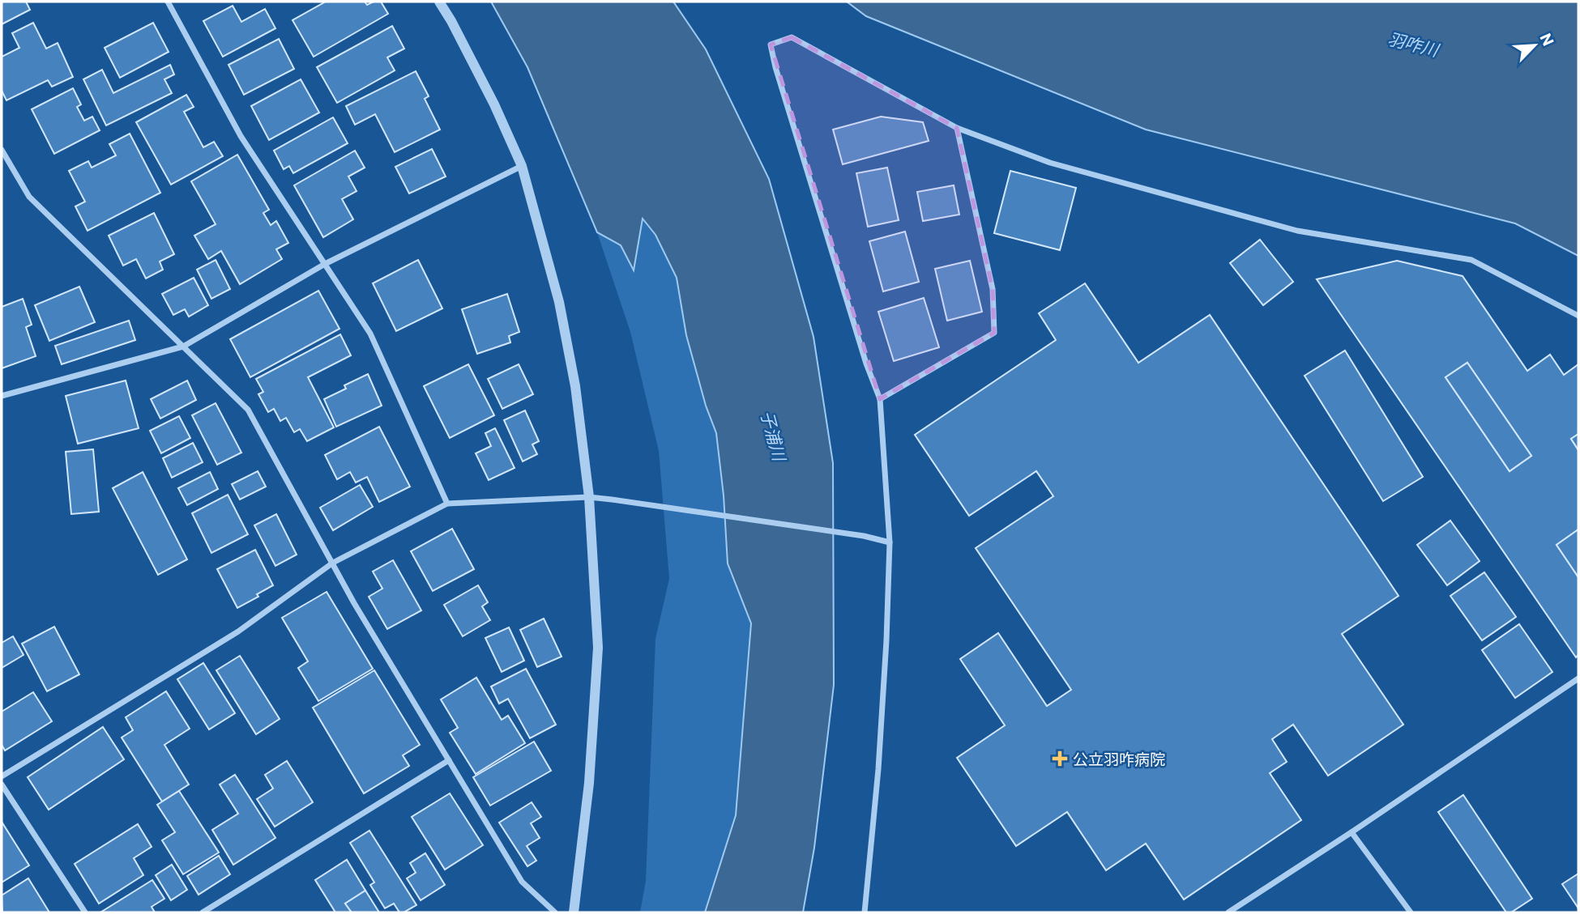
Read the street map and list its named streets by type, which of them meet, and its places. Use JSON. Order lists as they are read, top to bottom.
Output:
{
  "water": ["羽咋川", "子浦川"],
  "places": {
    "health": ["公立羽咋病院"]
  },
  "north": "top right"
}
